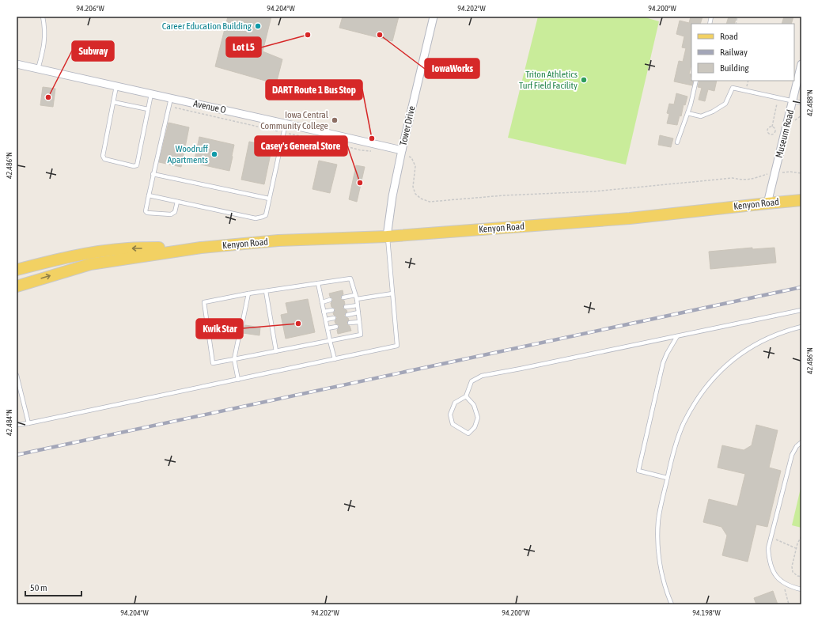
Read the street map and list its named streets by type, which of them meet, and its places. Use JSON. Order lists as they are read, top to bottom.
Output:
{
  "streets": {
    "main road": ["Kenyon Road"],
    "street": ["Avenue O", "Tower Drive", "Museum Road"]
  },
  "crossings": [
    ["Avenue O", "Tower Drive"],
    ["Tower Drive", "Kenyon Road"],
    ["Museum Road", "Kenyon Road"]
  ],
  "places": [
    "Career Education Building",
    "Lot L5",
    "IowaWorks",
    "Triton Athletics Turf Field Facility",
    "Subway",
    "Iowa Central Community College",
    "DART Route 1 Bus Stop",
    "Woodruff Apartments",
    "Casey's General Store",
    "Kwik Star"
  ],
  "legend": ["Road", "Railway", "Building"],
  "scale_bar": "50 m",
  "coordinates": [
    "94.206°W",
    "94.204°W",
    "94.202°W",
    "94.200°W",
    "42.488°N",
    "42.486°N",
    "42.484°N",
    "94.198°W"
  ]
}
